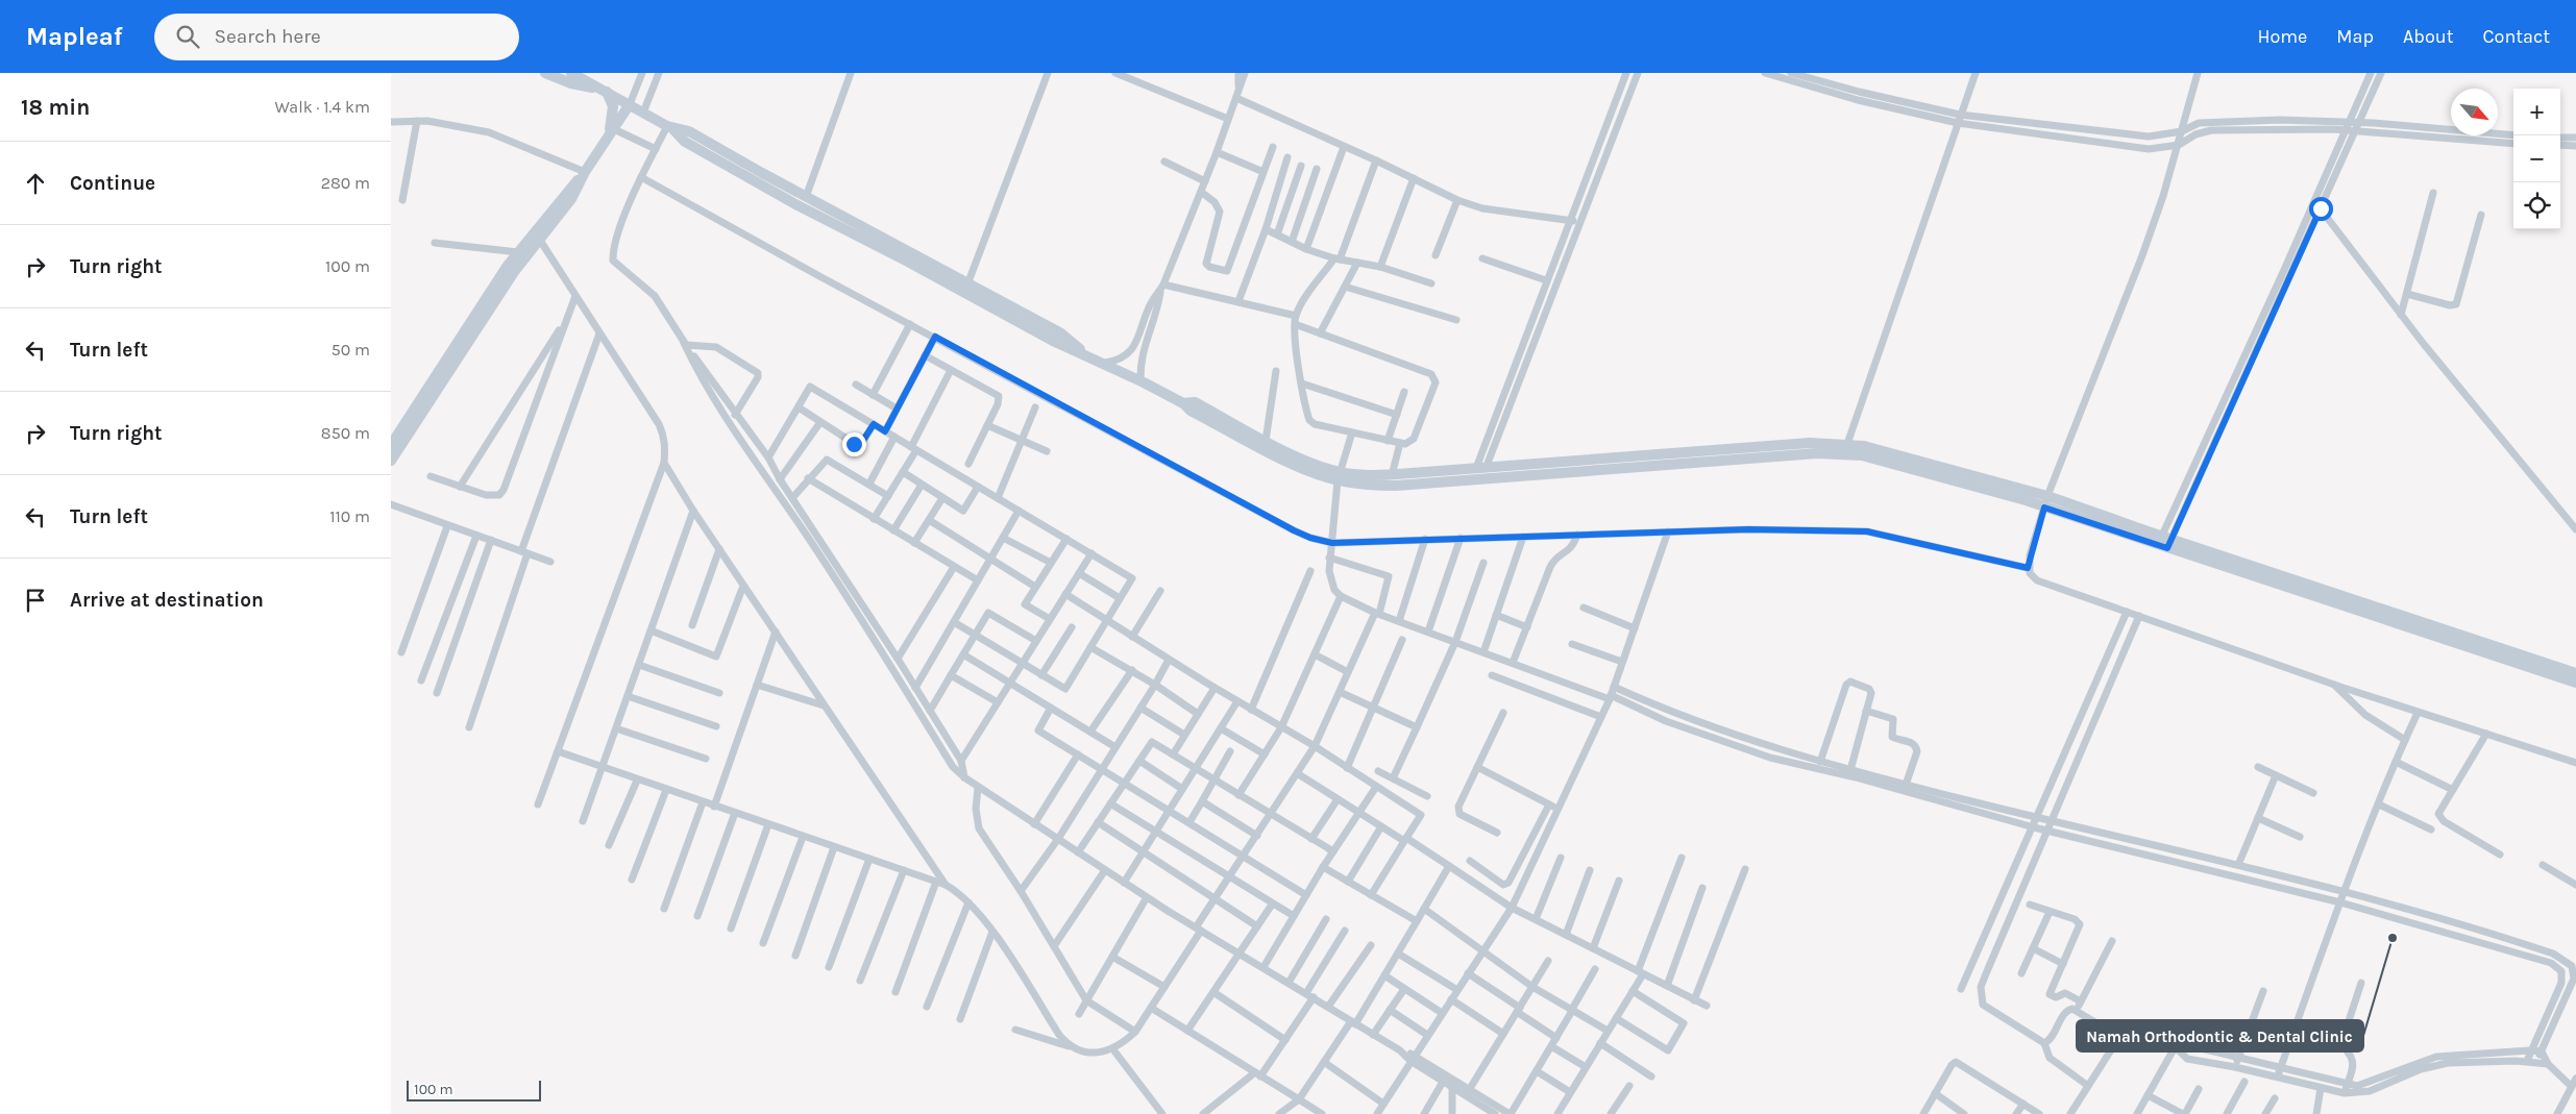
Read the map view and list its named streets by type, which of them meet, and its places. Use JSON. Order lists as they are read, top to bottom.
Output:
{
  "places": ["Namah Orthodontic & Dental Clinic"],
  "scale_bar": "100 m",
  "north": "bottom right",
  "page": {
    "header": "Mapleaf",
    "search": "Search here",
    "nav": [
      "Home",
      "Map",
      "About",
      "Contact"
    ],
    "heading": ["18 min", "Walk · 1.4 km"],
    "map_buttons": ["+", "−"],
    "list": [
      ["Continue", "280 m"],
      ["Turn right", "100 m"],
      ["Turn left", "50 m"],
      ["Turn right", "850 m"],
      ["Turn left", "110 m"],
      "Arrive at destination"
    ],
    "scale": "100 m"
  }
}
